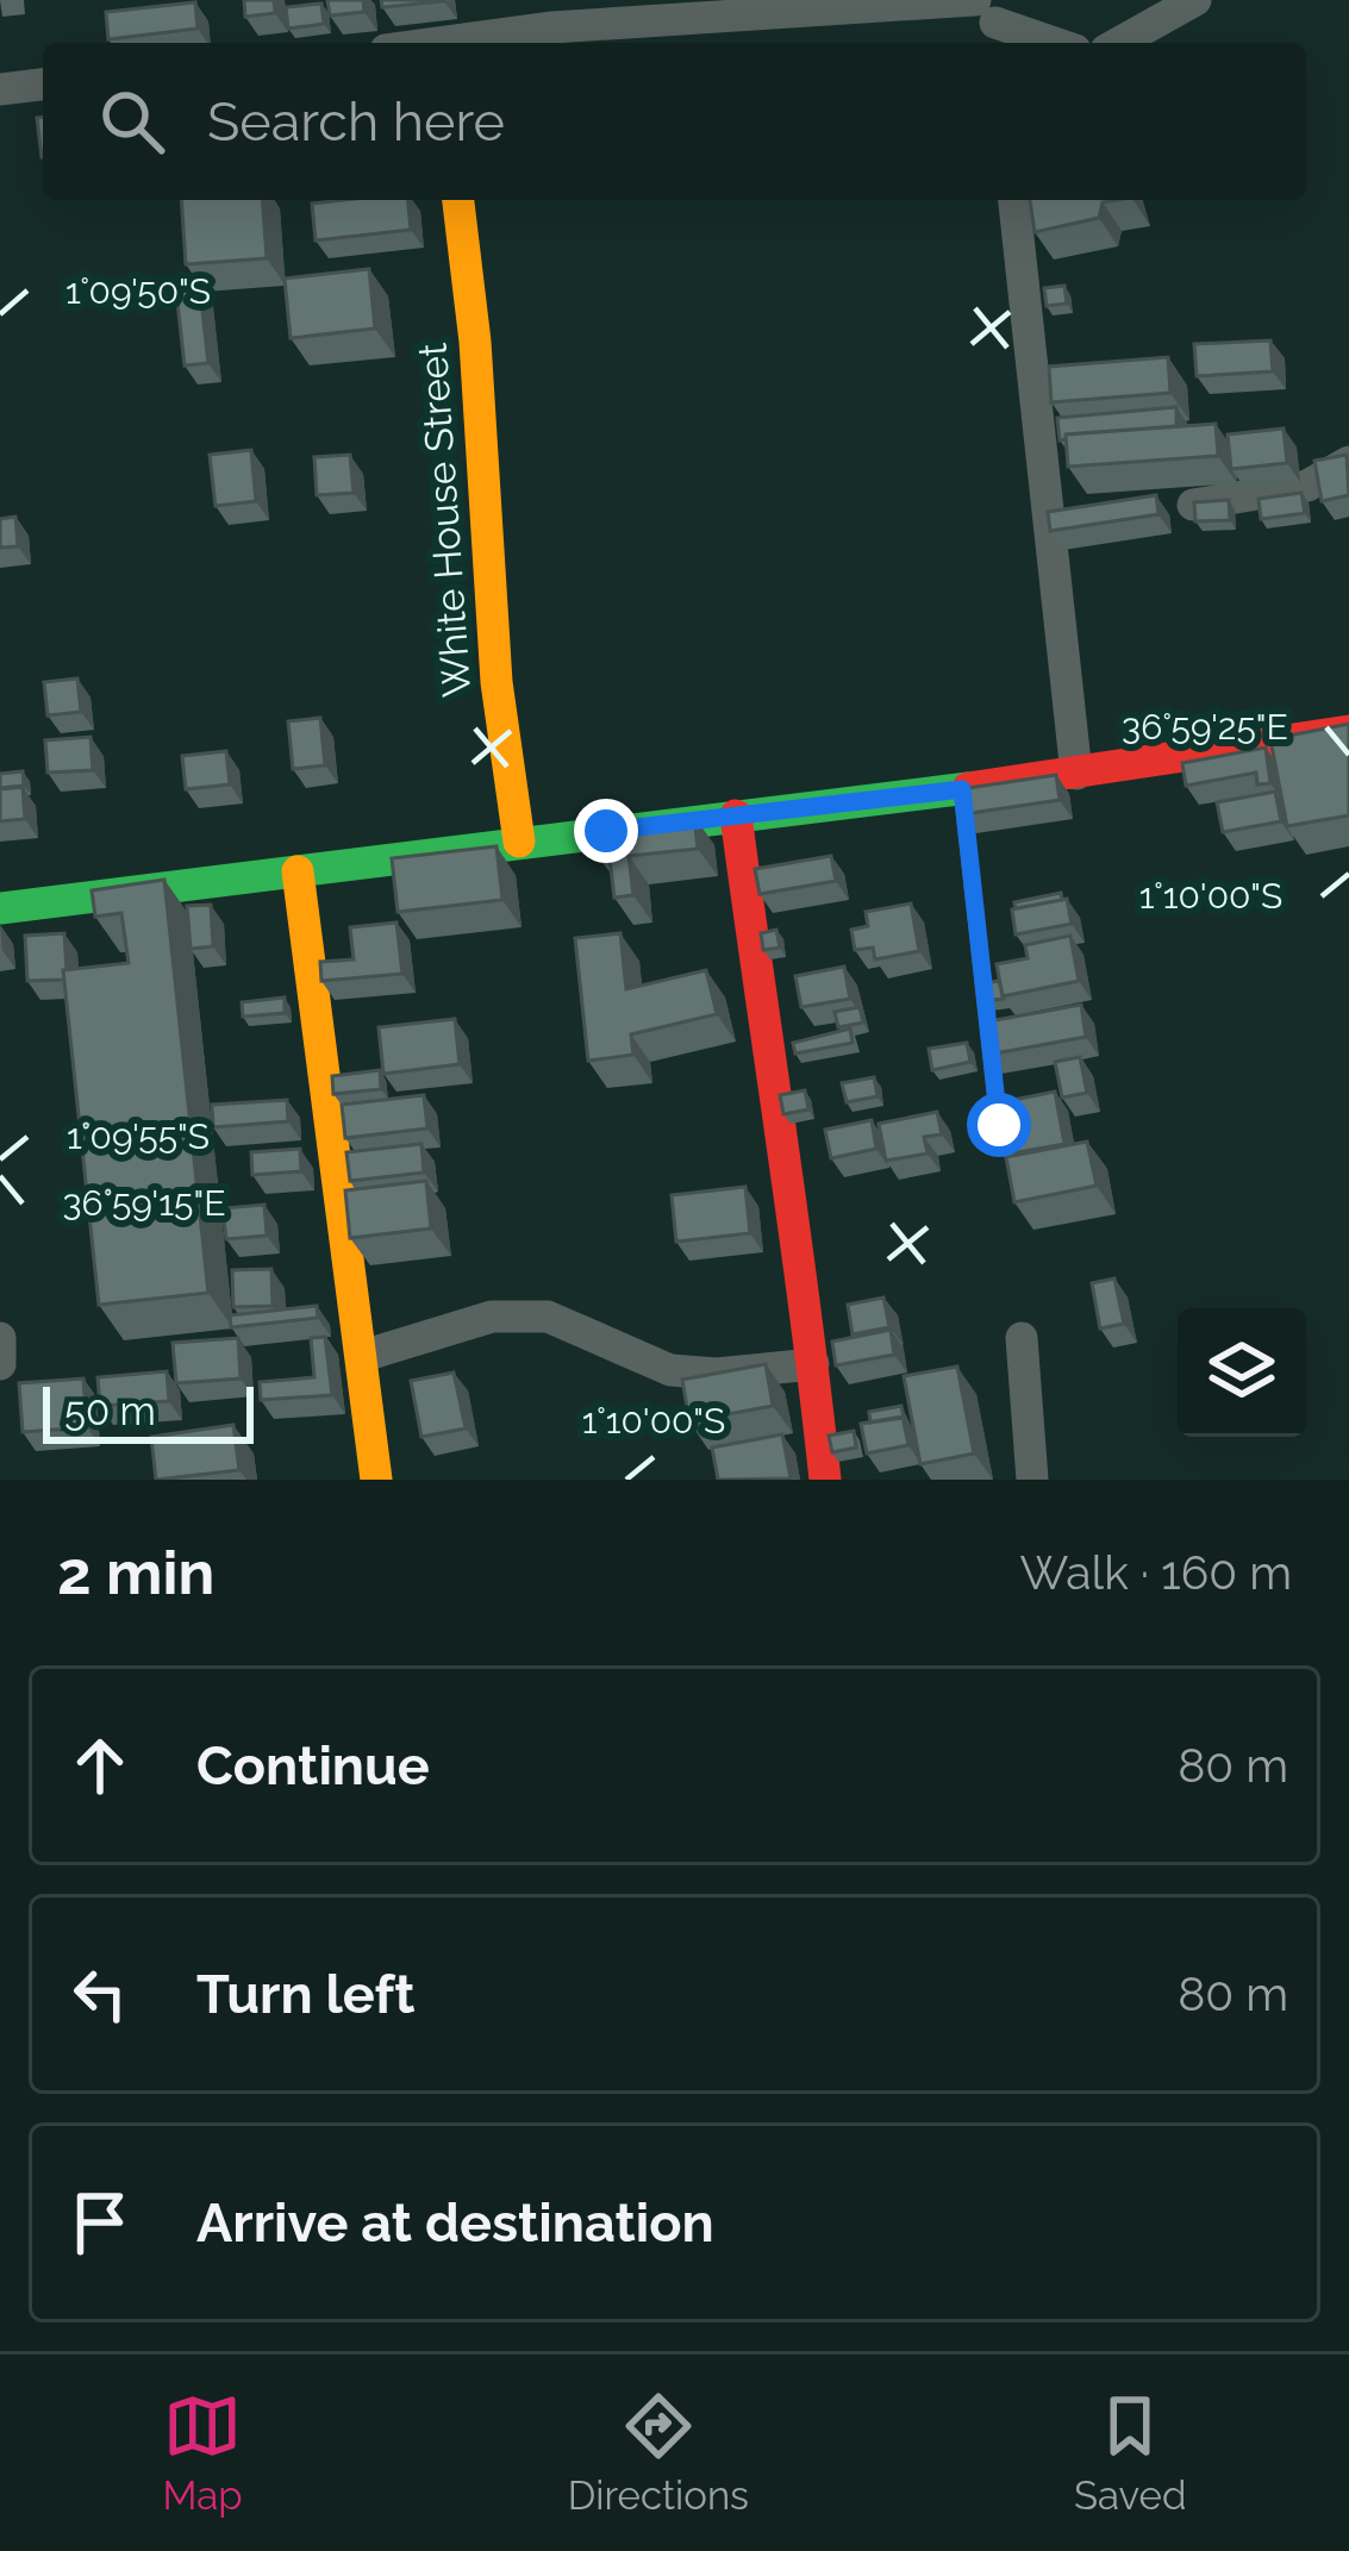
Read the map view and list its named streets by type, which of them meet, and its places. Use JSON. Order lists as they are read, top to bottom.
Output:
{
  "streets": {
    "street": ["White House Street"]
  },
  "scale_bar": "50 m",
  "page": {
    "search": "Search here",
    "scale": "50 m",
    "heading": ["2 min", "Walk · 160 m"],
    "list": [
      ["Continue", "80 m"],
      ["Turn left", "80 m"],
      "Arrive at destination"
    ],
    "nav": ["Map", "Directions", "Saved"]
  },
  "coordinates": [
    "1°09'50\"S",
    "36°59'25\"E",
    "1°10'00\"S",
    "1°09'55\"S",
    "36°59'15\"E"
  ]
}
